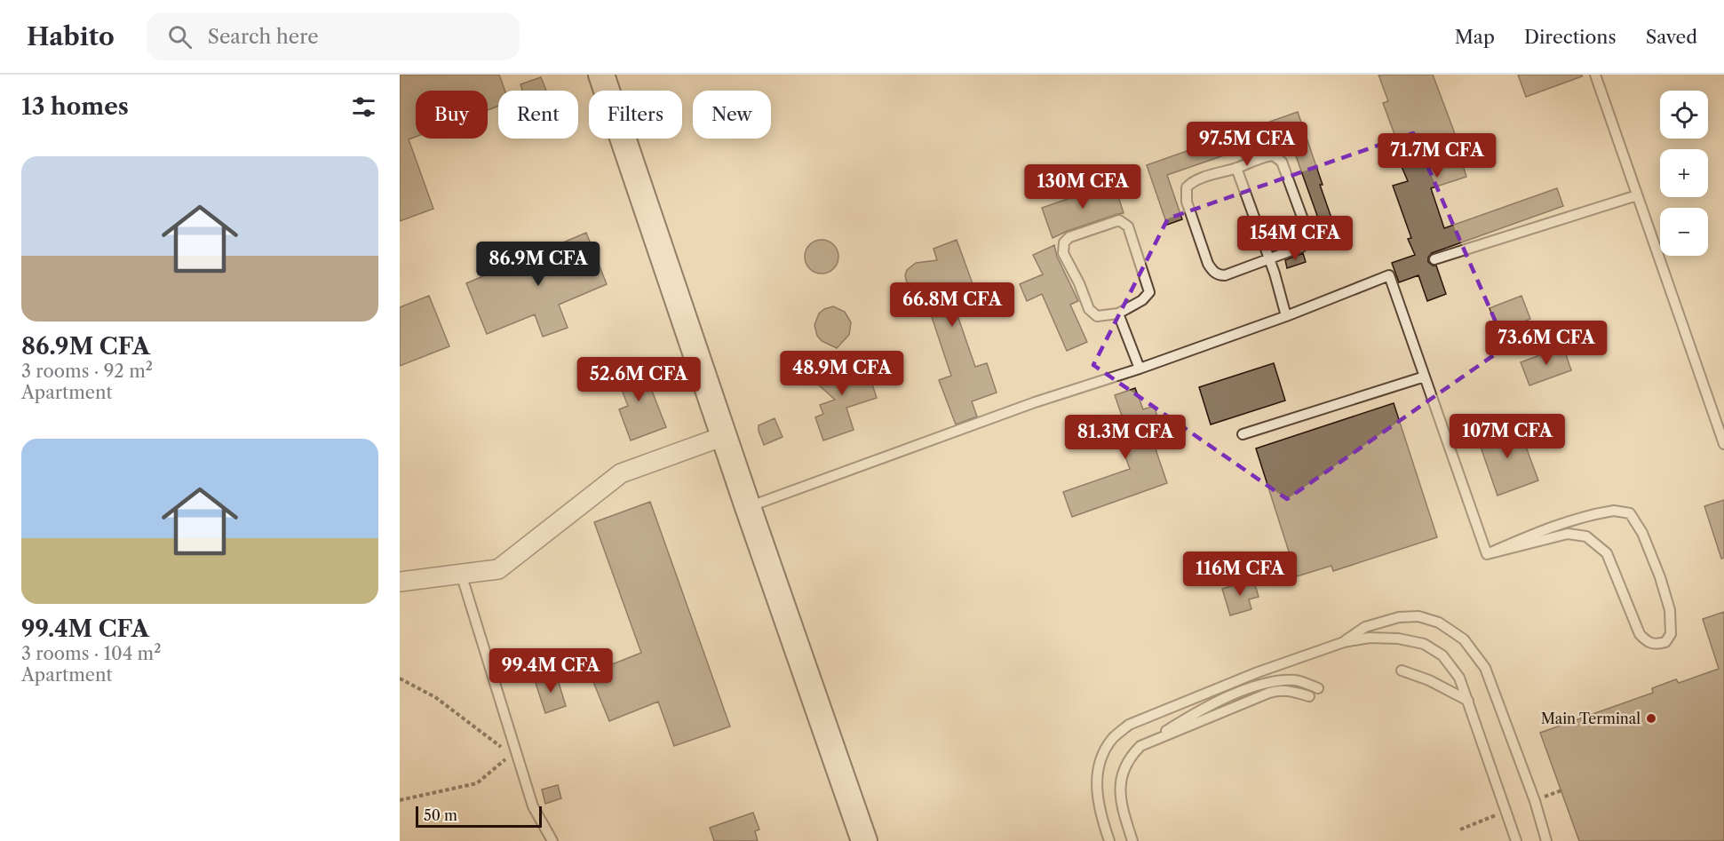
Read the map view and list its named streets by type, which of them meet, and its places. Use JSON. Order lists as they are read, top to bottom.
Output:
{
  "places": ["Main Terminal"],
  "scale_bar": "50 m",
  "page": {
    "header": "Habito",
    "search": "Search here",
    "nav": ["Map", "Directions", "Saved"],
    "heading": "13 homes",
    "map_buttons": ["+", "−"],
    "chip": [
      "Buy",
      "Rent",
      "Filters",
      "New"
    ],
    "price": [
      "97.5M CFA",
      "71.7M CFA",
      "130M CFA",
      "154M CFA",
      "86.9M CFA",
      "66.8M CFA",
      "73.6M CFA",
      "48.9M CFA",
      "52.6M CFA",
      "107M CFA",
      "81.3M CFA",
      "116M CFA",
      "99.4M CFA"
    ],
    "list": [
      {
        "name": "86.9M CFA",
        "note": "3 rooms · 92 m² · Apartment"
      },
      {
        "name": "99.4M CFA",
        "note": "3 rooms · 104 m² · Apartment"
      }
    ],
    "scale": "50 m"
  }
}
